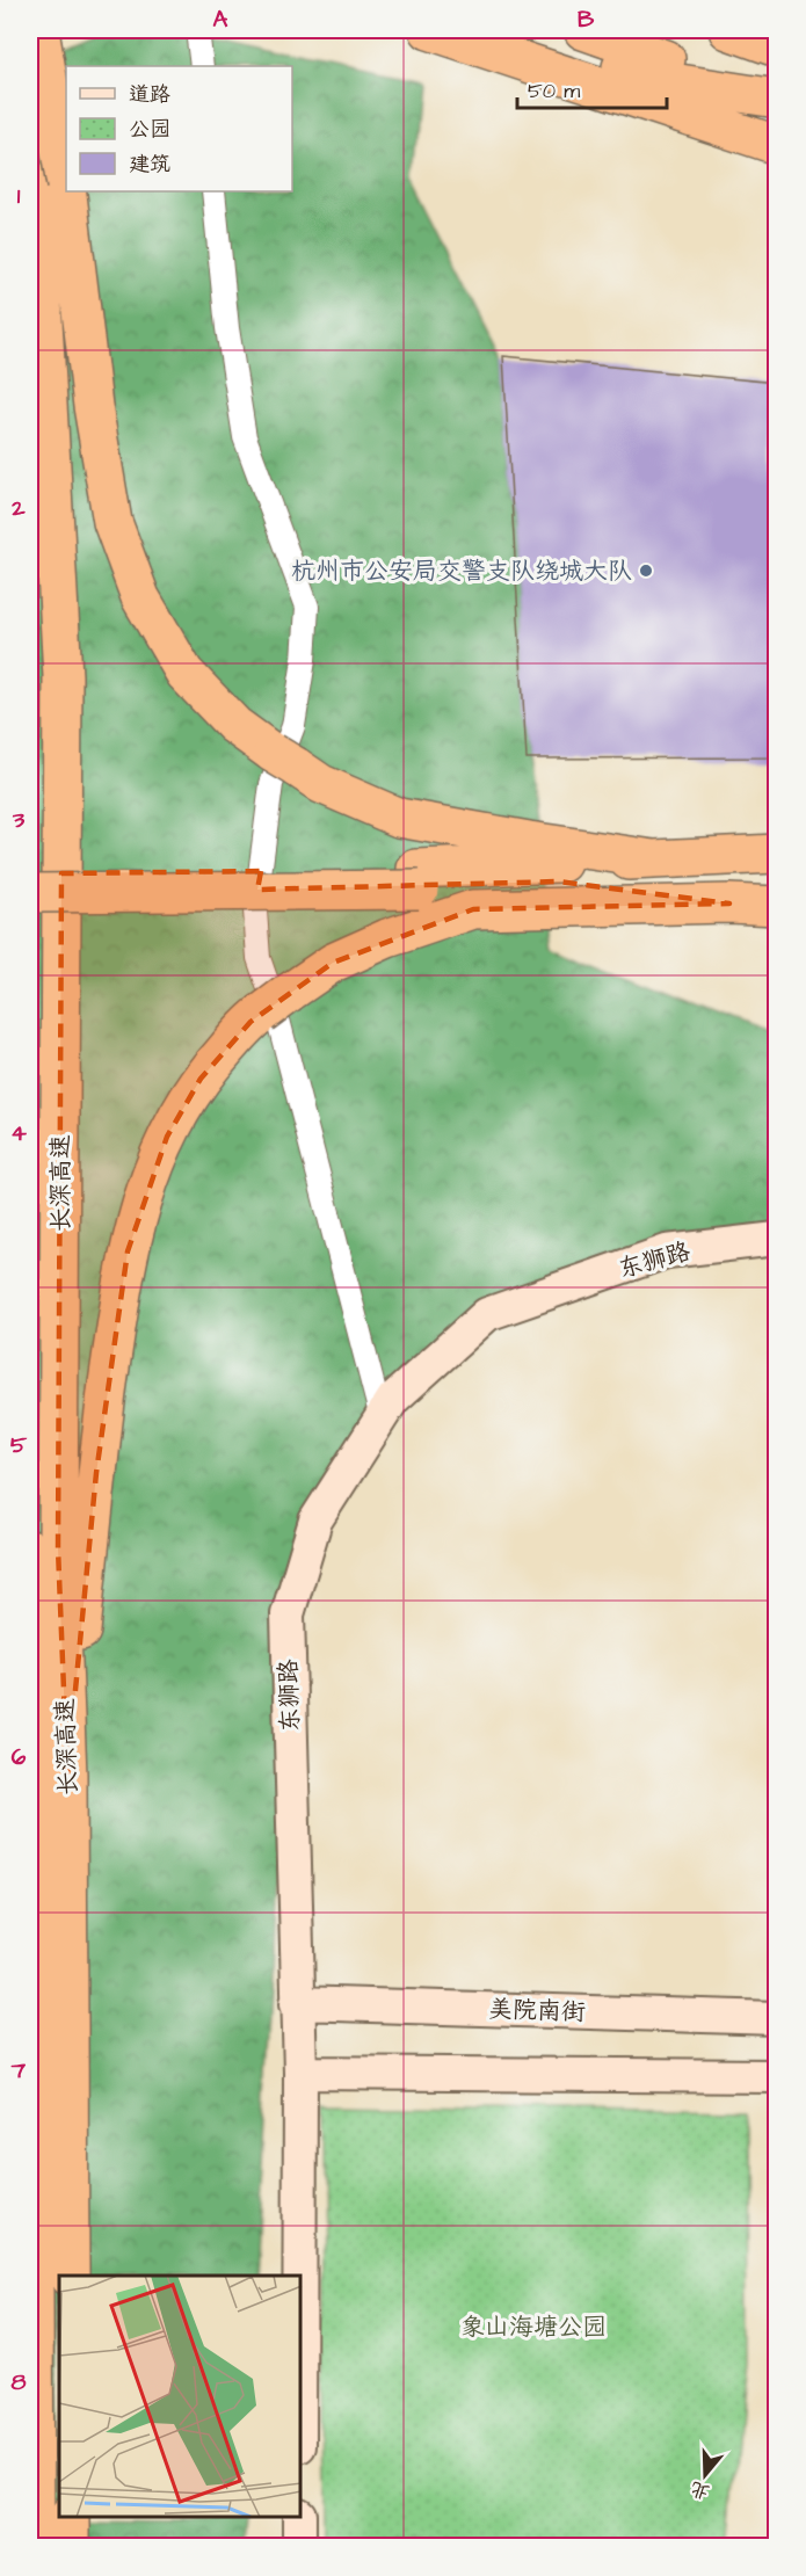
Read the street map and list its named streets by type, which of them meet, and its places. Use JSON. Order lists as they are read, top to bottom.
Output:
{
  "streets": {
    "highway": ["长深高速"],
    "street": ["东狮路", "美院南街"]
  },
  "crossings": [
    ["东狮路", "美院南街"]
  ],
  "parks": ["象山海塘公园"],
  "places": ["杭州市公安局交警支队绕城大队"],
  "legend": ["道路", "公园", "建筑"],
  "scale_bar": "50 m",
  "north": "bottom",
  "grid": {
    "columns": ["A", "B"],
    "rows": [
      "1",
      "2",
      "3",
      "4",
      "5",
      "6",
      "7",
      "8"
    ]
  }
}
